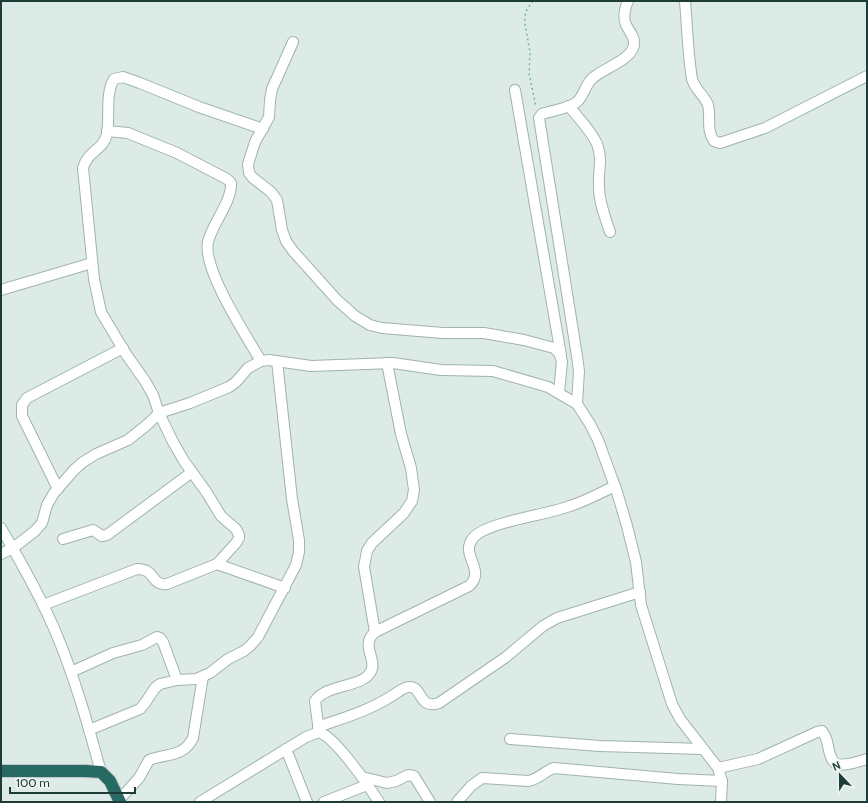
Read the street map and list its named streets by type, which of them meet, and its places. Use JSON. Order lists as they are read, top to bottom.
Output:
{
  "scale_bar": "100 m",
  "north": "top"
}
